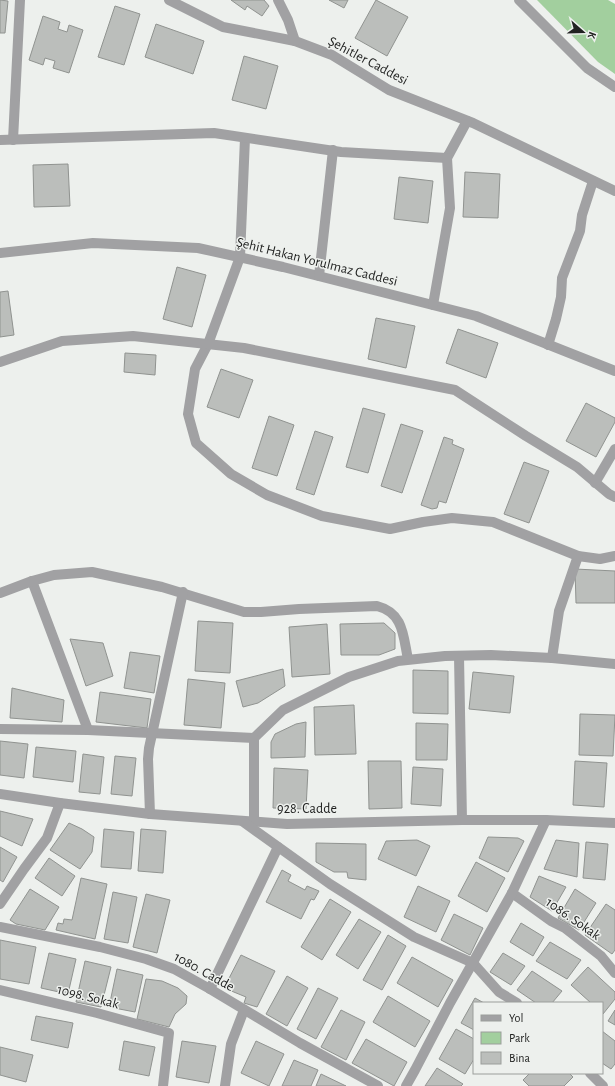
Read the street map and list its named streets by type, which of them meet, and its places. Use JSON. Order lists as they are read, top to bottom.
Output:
{
  "streets": {
    "street": [
      "Şehitler Caddesi",
      "Şehit Hakan Yorulmaz Caddesi",
      "928. Cadde",
      "1086. Sokak",
      "1080. Cadde",
      "1098. Sokak"
    ]
  },
  "legend": ["Yol", "Park", "Bina"],
  "north": "right"
}
